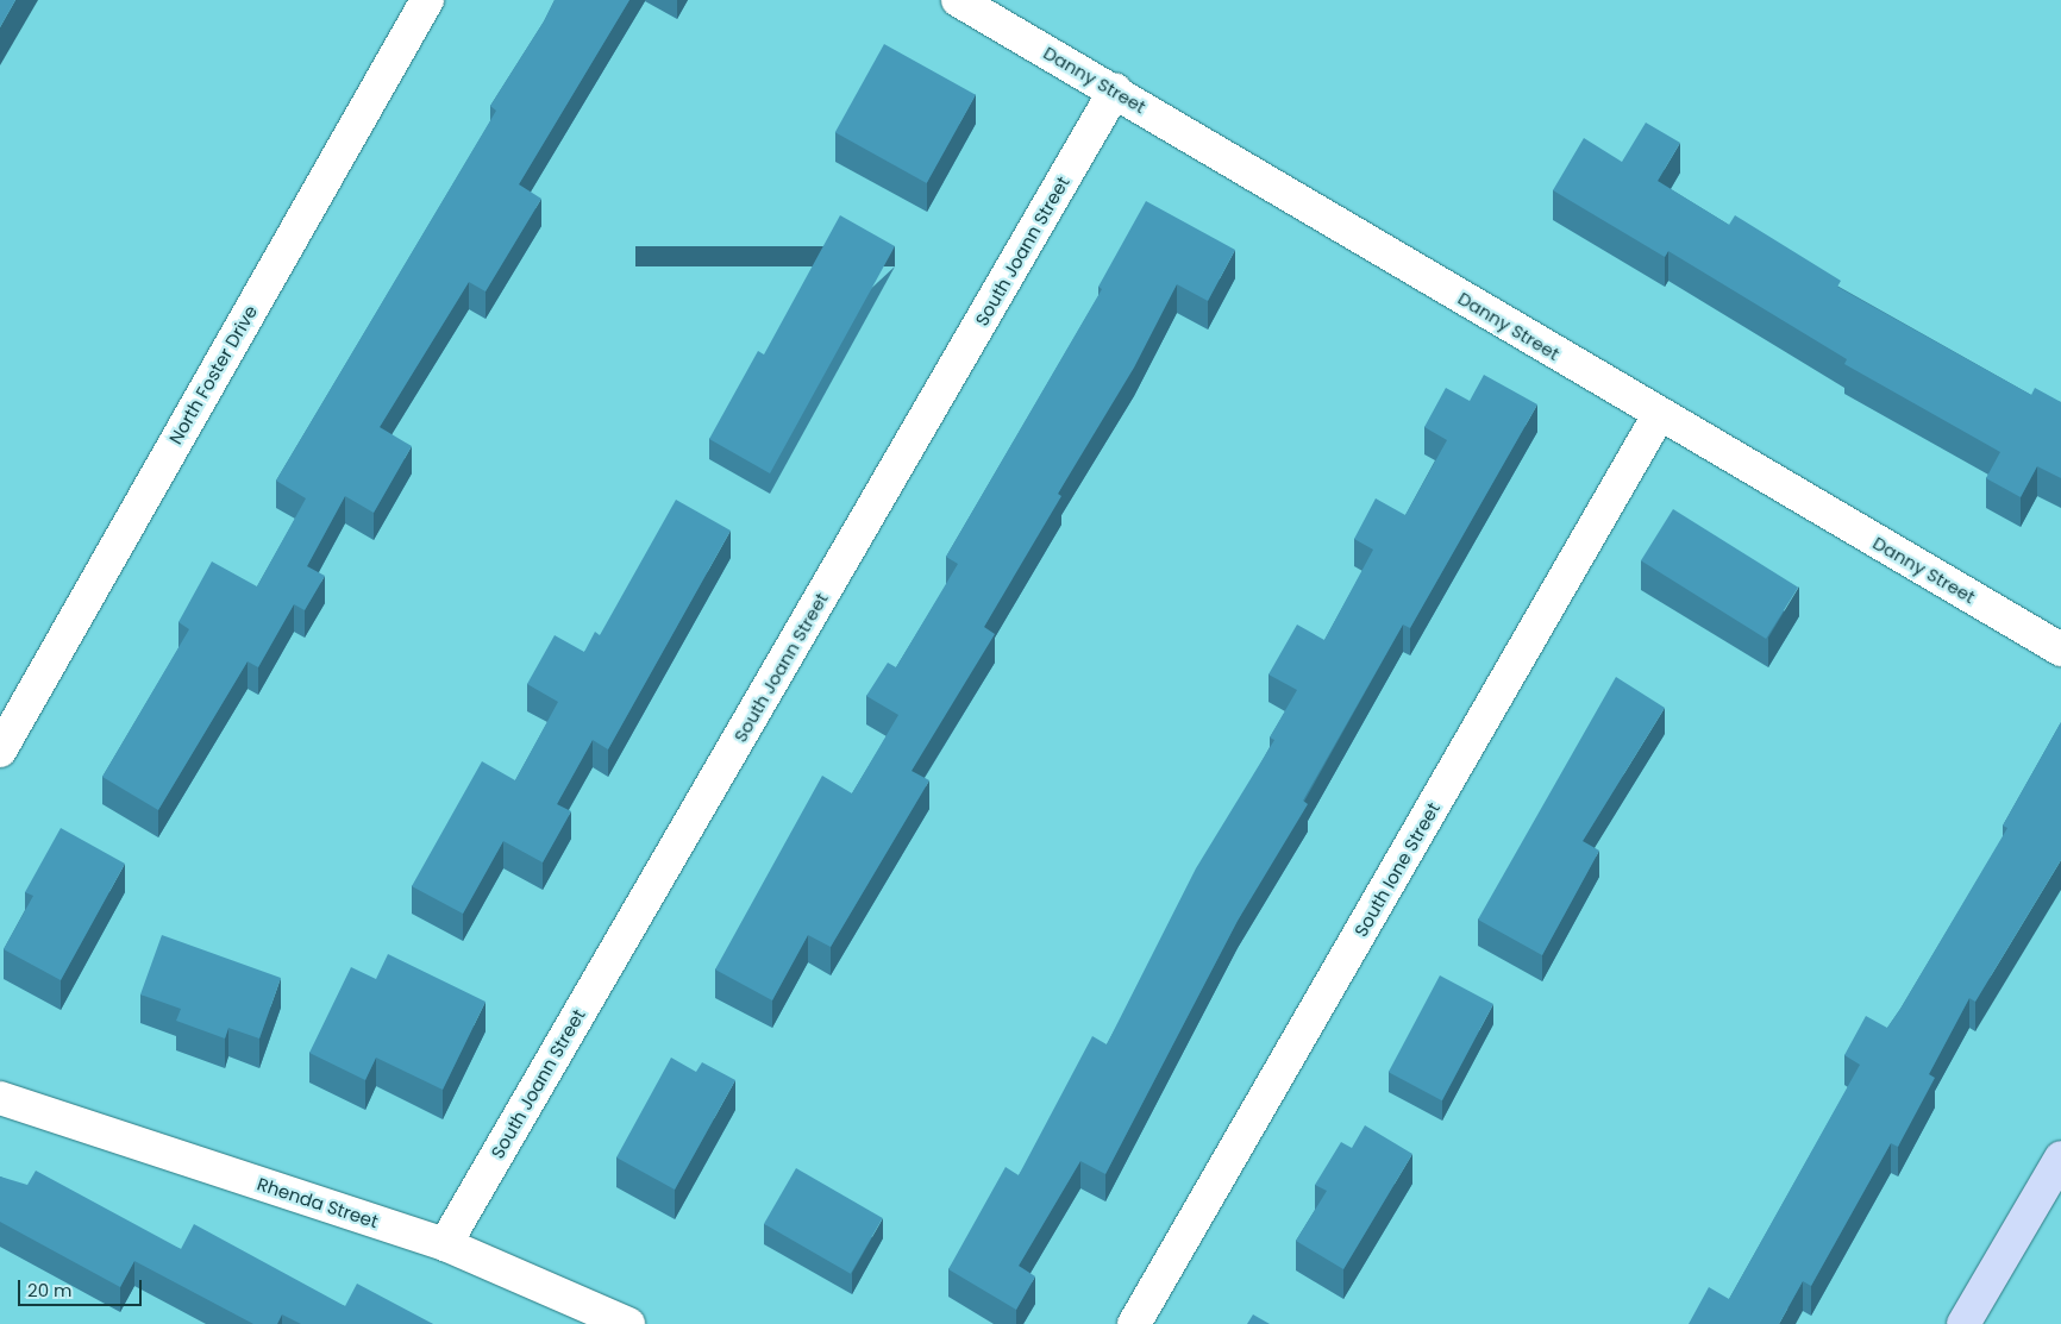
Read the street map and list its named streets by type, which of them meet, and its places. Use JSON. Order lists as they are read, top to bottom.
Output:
{
  "streets": {
    "street": [
      "Danny Street",
      "South Joann Street",
      "North Foster Drive",
      "South Ione Street",
      "Rhenda Street"
    ]
  },
  "crossings": [
    ["Danny Street", "South Joann Street"],
    ["Danny Street", "South Ione Street"],
    ["South Joann Street", "Rhenda Street"]
  ],
  "scale_bar": "20 m"
}
